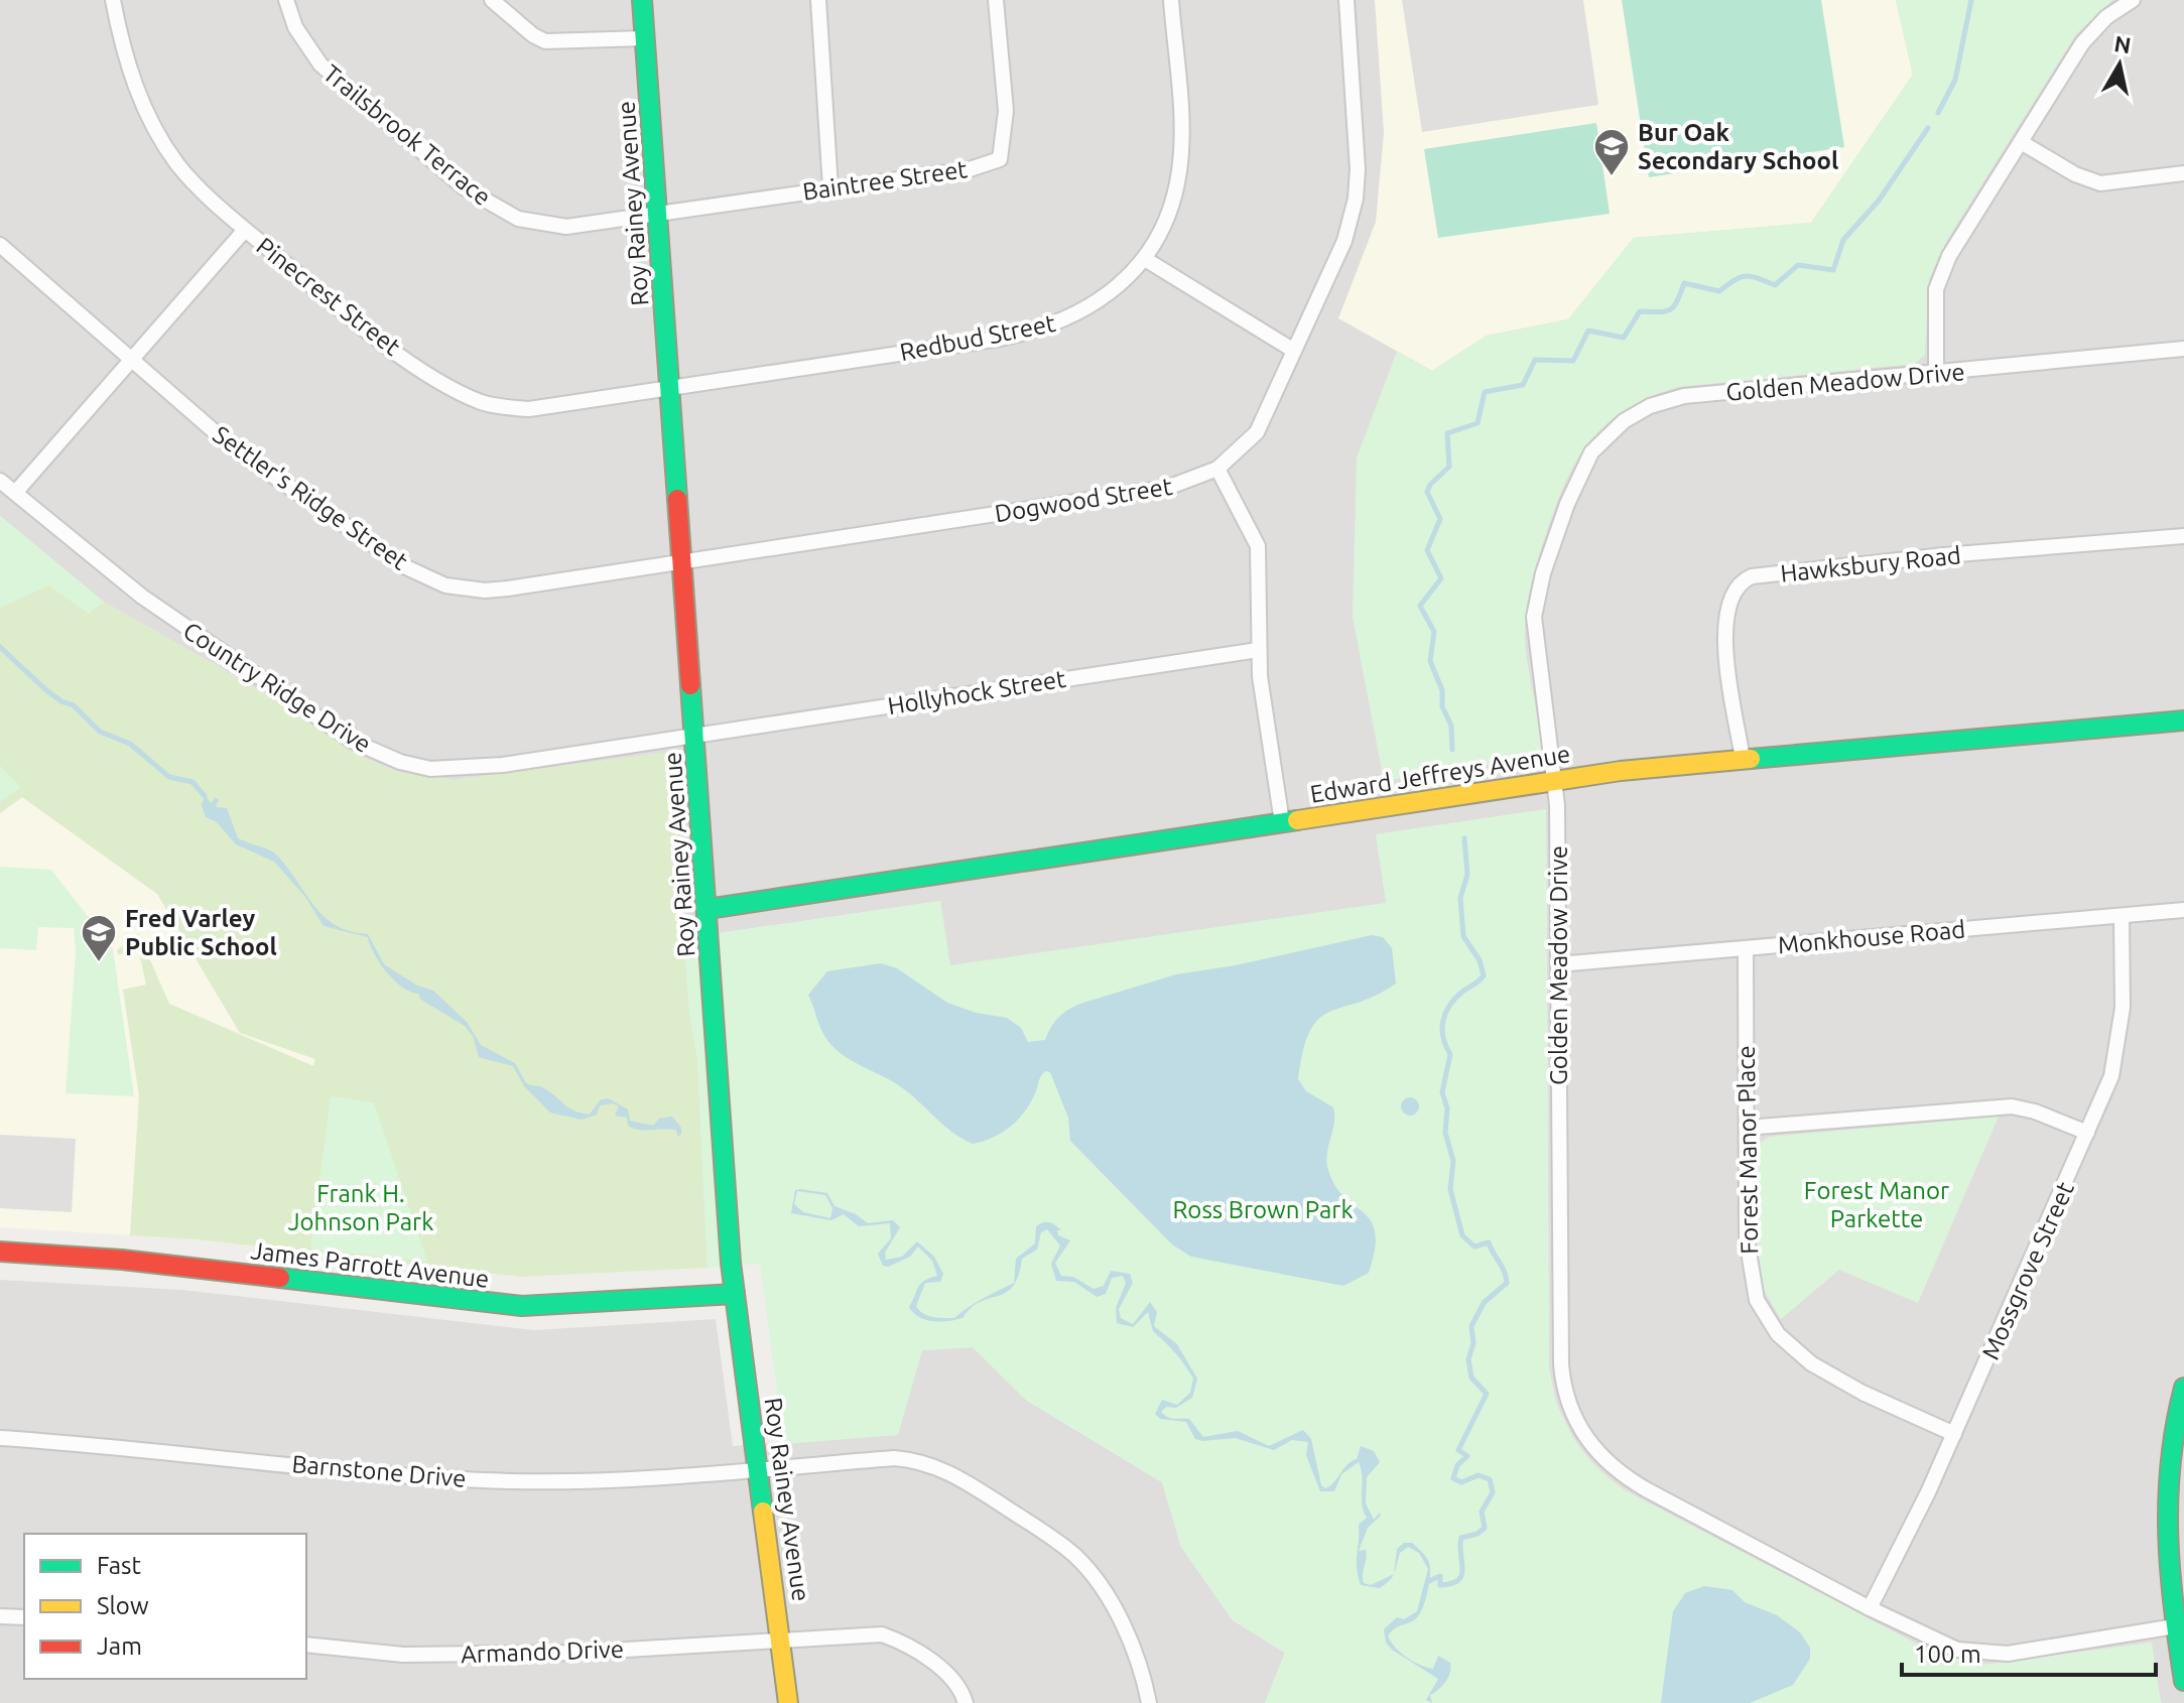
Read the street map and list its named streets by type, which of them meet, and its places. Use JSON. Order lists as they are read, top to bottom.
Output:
{
  "streets": {
    "street": [
      "Trailsbrook Terrace",
      "Baintree Street",
      "Roy Rainey Avenue",
      "Pinecrest Street",
      "Redbud Street",
      "Golden Meadow Drive",
      "Settler's Ridge Street",
      "Dogwood Street",
      "Hawksbury Road",
      "Country Ridge Drive",
      "Hollyhock Street",
      "Edward Jeffreys Avenue",
      "Monkhouse Road",
      "Forest Manor Place",
      "James Parrott Avenue",
      "Mossgrove Street",
      "Barnstone Drive",
      "Armando Drive"
    ]
  },
  "crossings": [
    ["Trailsbrook Terrace", "Baintree Street"],
    ["Trailsbrook Terrace", "Roy Rainey Avenue"],
    ["Baintree Street", "Roy Rainey Avenue"],
    ["Roy Rainey Avenue", "Pinecrest Street"],
    ["Roy Rainey Avenue", "Redbud Street"],
    ["Roy Rainey Avenue", "Settler's Ridge Street"],
    ["Roy Rainey Avenue", "Dogwood Street"],
    ["Roy Rainey Avenue", "Country Ridge Drive"],
    ["Roy Rainey Avenue", "Hollyhock Street"],
    ["Roy Rainey Avenue", "Edward Jeffreys Avenue"],
    ["Roy Rainey Avenue", "James Parrott Avenue"],
    ["Roy Rainey Avenue", "Barnstone Drive"],
    ["Roy Rainey Avenue", "Armando Drive"],
    ["Pinecrest Street", "Redbud Street"],
    ["Golden Meadow Drive", "Edward Jeffreys Avenue"],
    ["Golden Meadow Drive", "Monkhouse Road"],
    ["Golden Meadow Drive", "Mossgrove Street"],
    ["Settler's Ridge Street", "Dogwood Street"],
    ["Hawksbury Road", "Edward Jeffreys Avenue"],
    ["Country Ridge Drive", "Hollyhock Street"],
    ["Monkhouse Road", "Forest Manor Place"],
    ["Monkhouse Road", "Mossgrove Street"],
    ["Forest Manor Place", "Mossgrove Street"]
  ],
  "parks": ["Forest Manor Parkette", "Frank H. Johnson Park", "Ross Brown Park"],
  "places": {
    "school or university": ["Bur Oak Secondary School", "Fred Varley Public School"]
  },
  "legend": ["Fast", "Slow", "Jam"],
  "scale_bar": "100 m",
  "north": "top"
}
